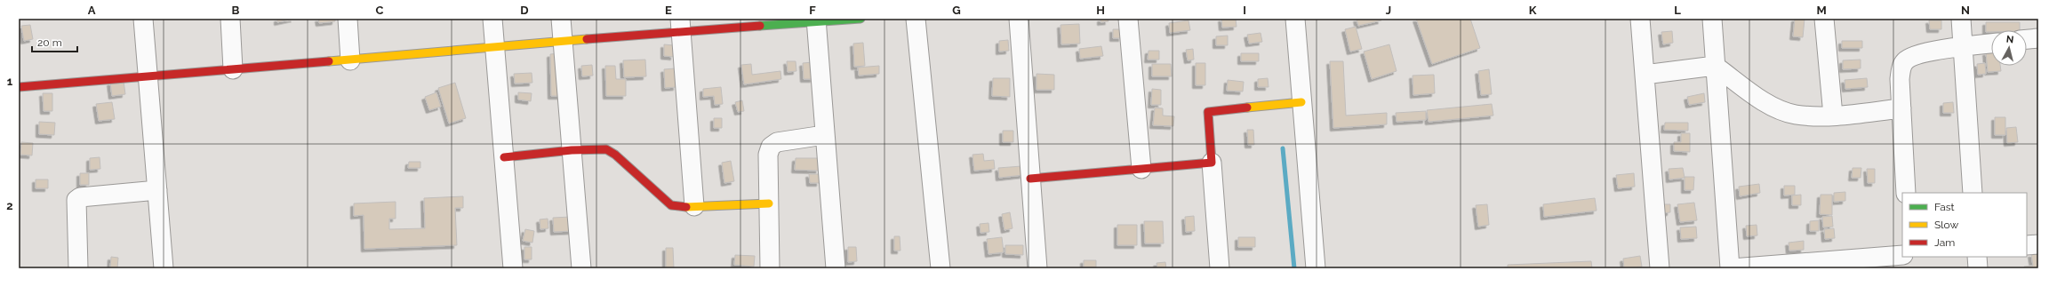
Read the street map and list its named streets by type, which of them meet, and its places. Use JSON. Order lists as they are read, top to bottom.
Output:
{
  "legend": ["Fast", "Slow", "Jam"],
  "scale_bar": "20 m",
  "north": "top",
  "grid": {
    "columns": [
      "A",
      "B",
      "C",
      "D",
      "E",
      "F",
      "G",
      "H",
      "I",
      "J",
      "K",
      "L",
      "M",
      "N"
    ],
    "rows": ["1", "2"]
  }
}
